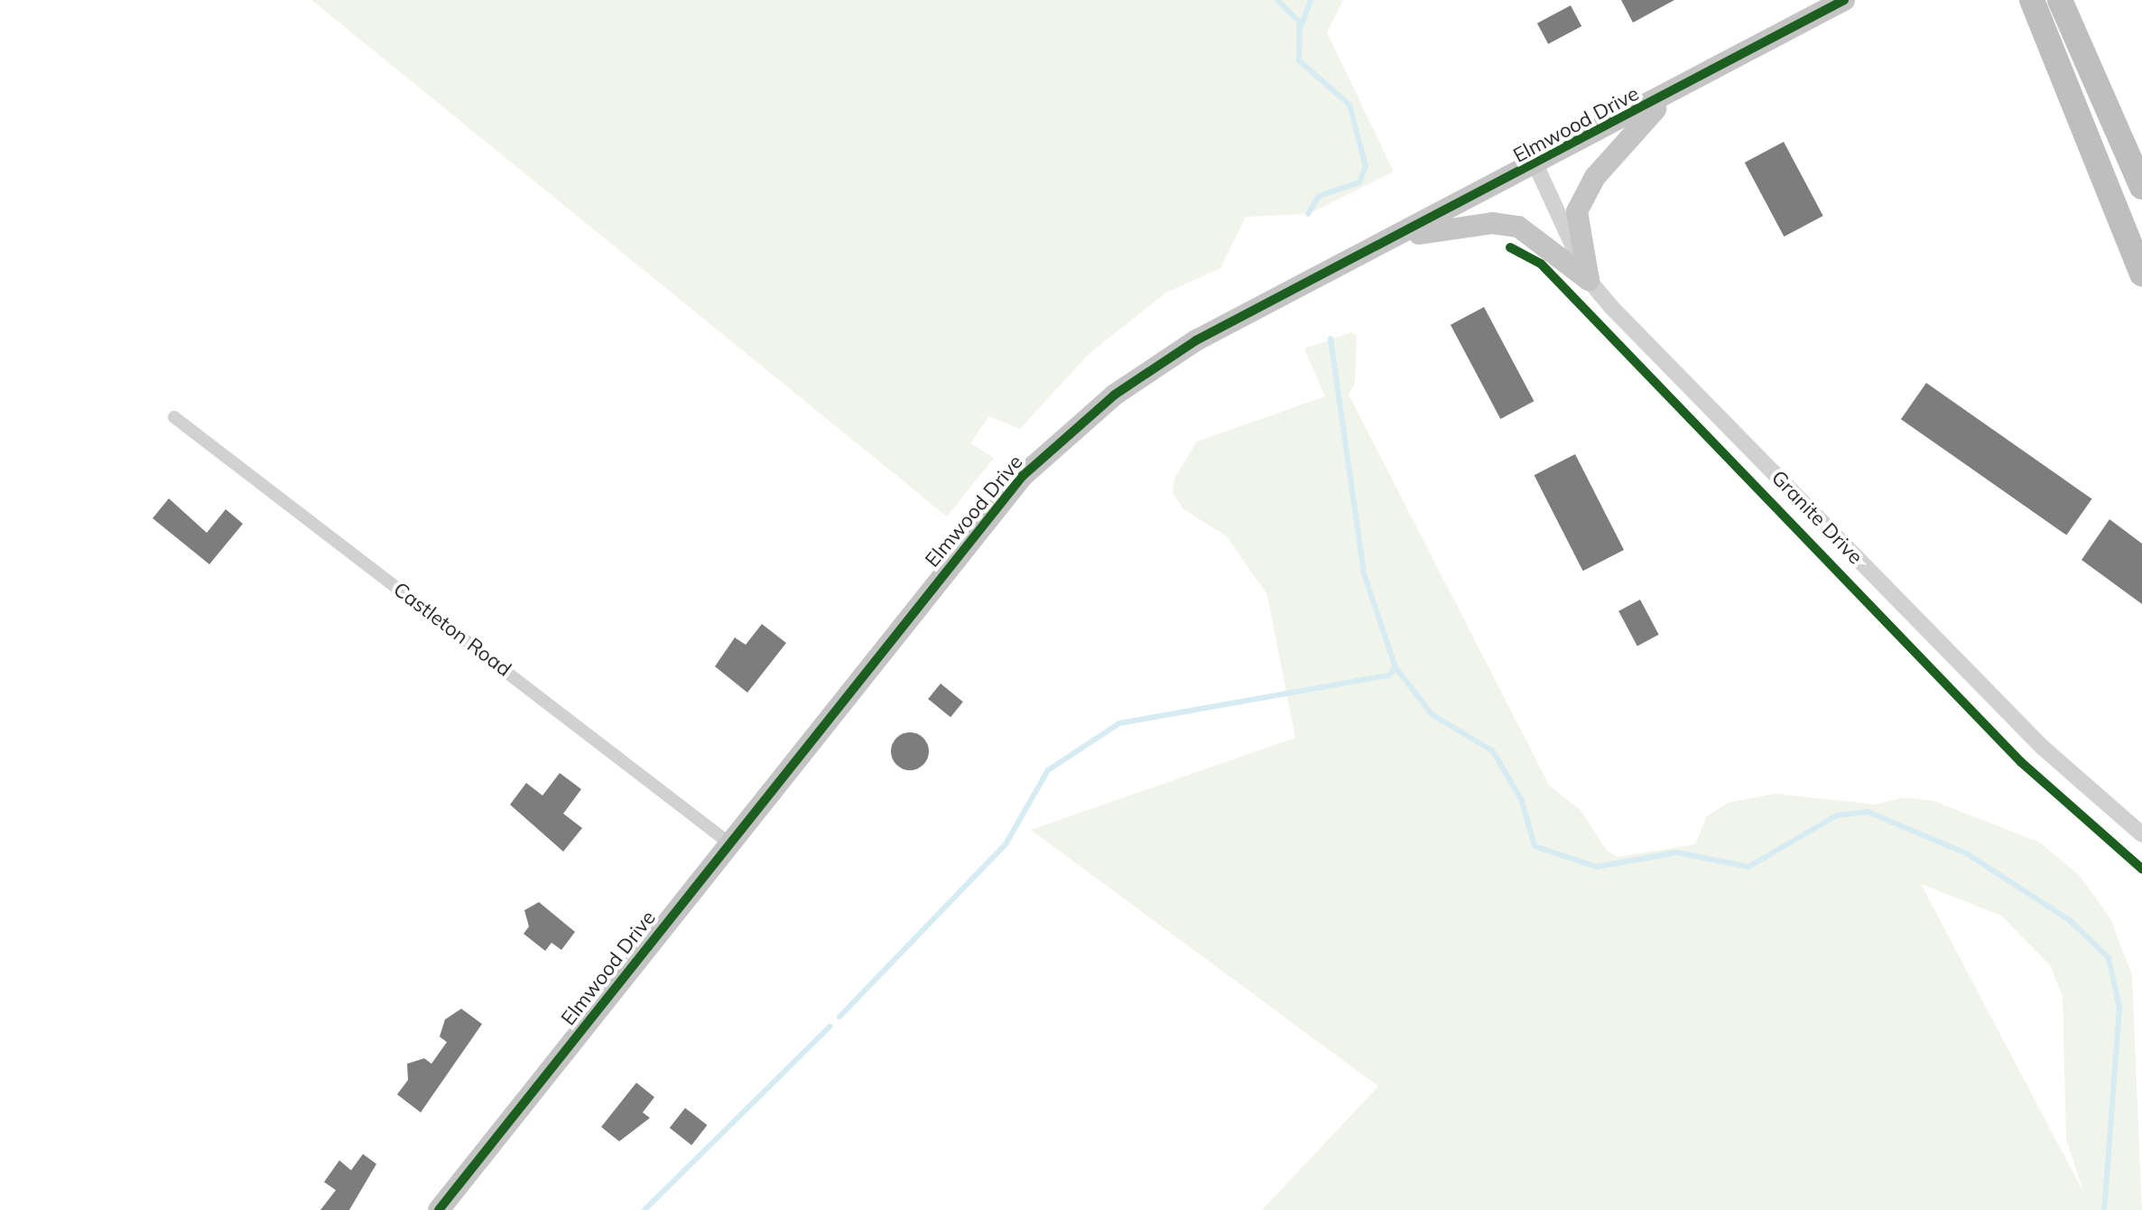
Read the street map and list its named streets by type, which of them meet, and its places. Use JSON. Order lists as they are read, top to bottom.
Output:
{
  "streets": {
    "main road": ["Elmwood Drive"],
    "street": ["Granite Drive", "Castleton Road"]
  },
  "crossings": [
    ["Elmwood Drive", "Granite Drive"],
    ["Elmwood Drive", "Castleton Road"]
  ]
}
